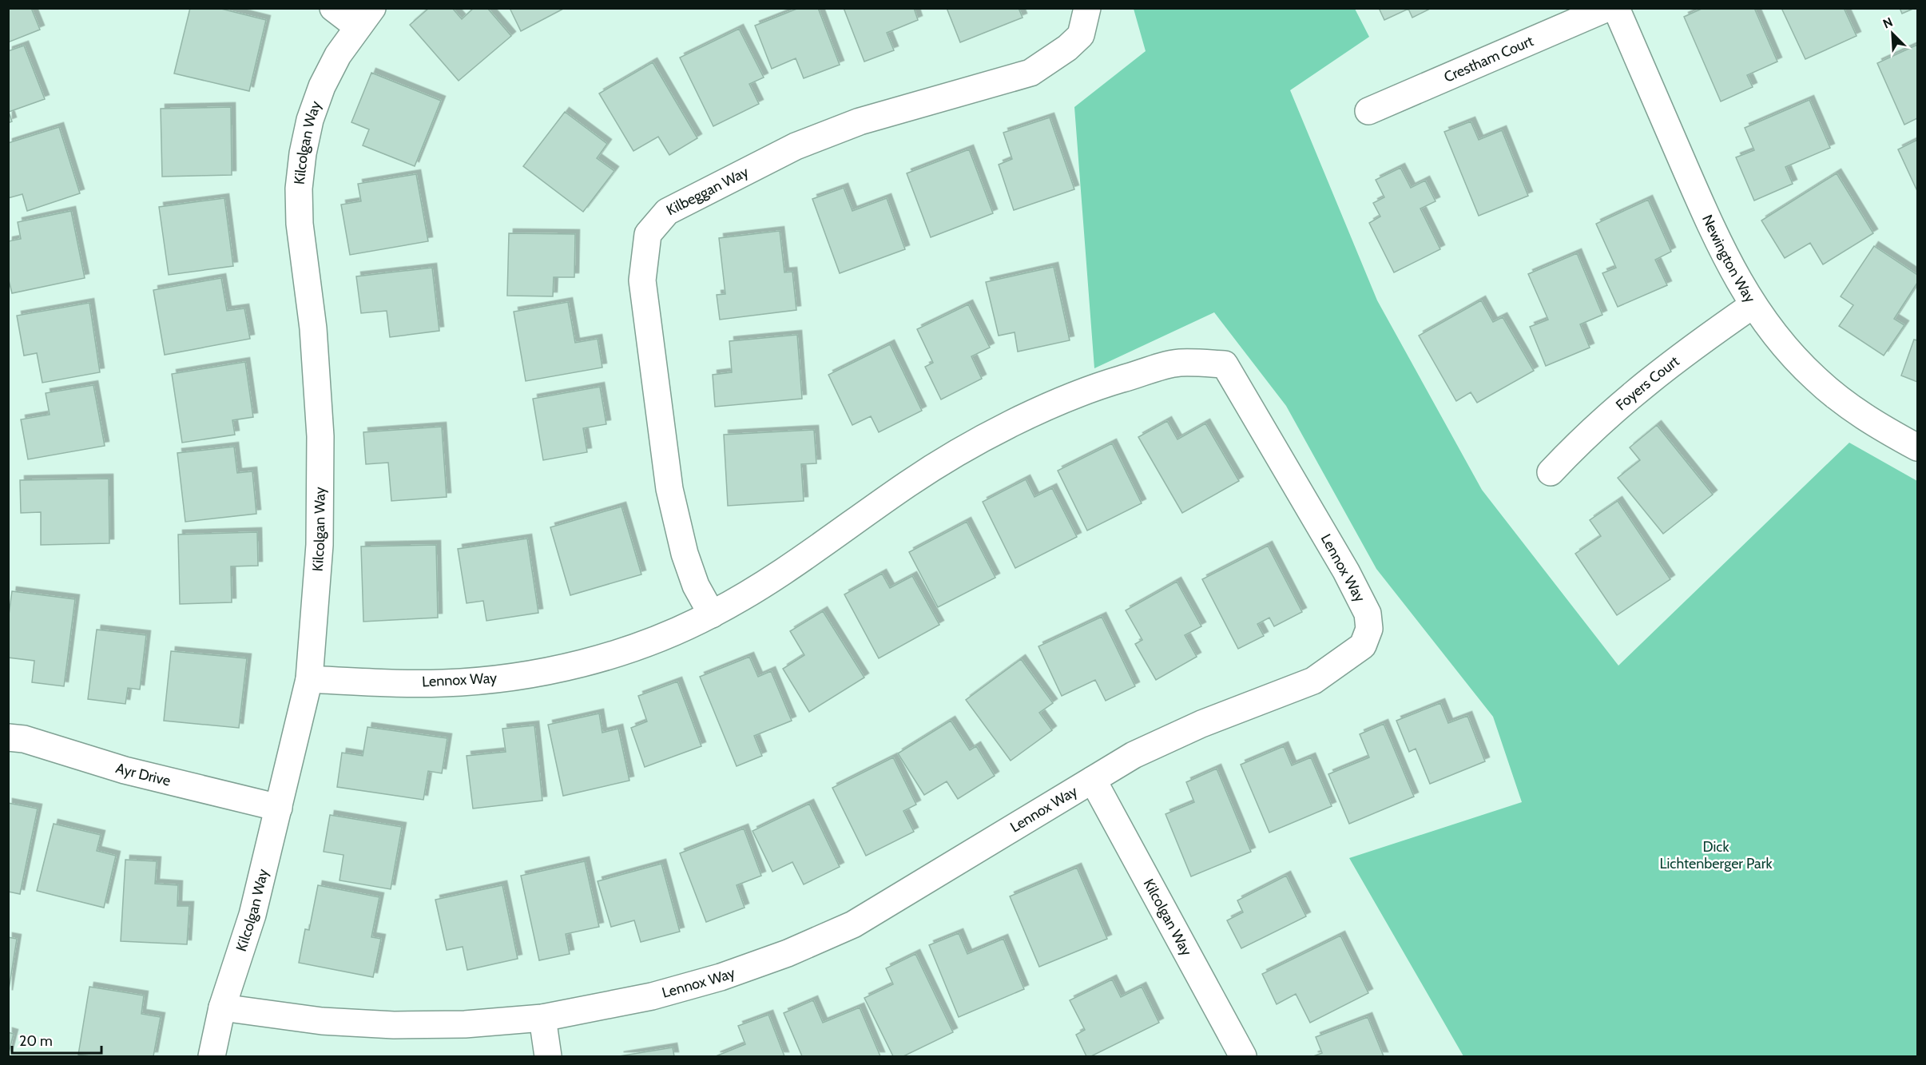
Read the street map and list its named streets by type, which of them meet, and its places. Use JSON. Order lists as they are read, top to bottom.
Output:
{
  "streets": {
    "street": [
      "Crestham Court",
      "Kilcolgan Way",
      "Kilbeggan Way",
      "Newington Way",
      "Foyers Court",
      "Lennox Way",
      "Ayr Drive"
    ]
  },
  "crossings": [
    ["Kilcolgan Way", "Lennox Way"],
    ["Kilcolgan Way", "Ayr Drive"],
    ["Kilbeggan Way", "Lennox Way"],
    ["Newington Way", "Foyers Court"]
  ],
  "parks": ["Dick Lichtenberger Park"],
  "scale_bar": "20 m",
  "north": "top left"
}
